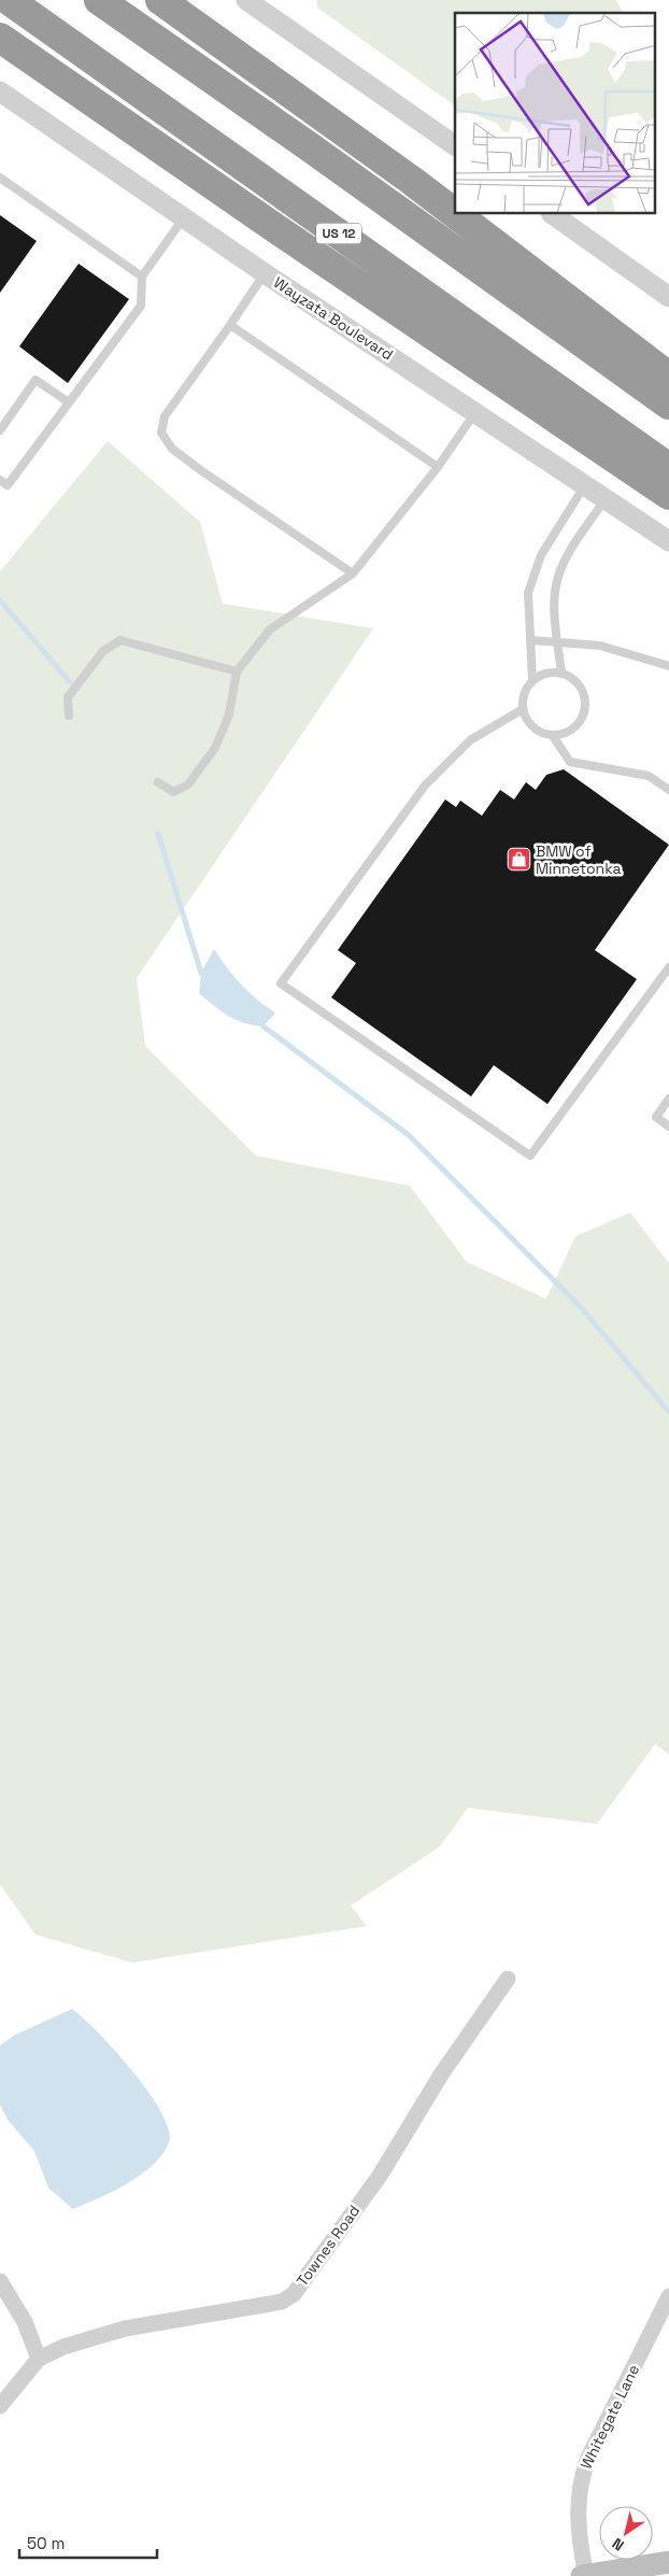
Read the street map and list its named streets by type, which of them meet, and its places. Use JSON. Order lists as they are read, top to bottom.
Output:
{
  "streets": {
    "highway": ["US 12"],
    "street": ["Wayzata Boulevard", "Townes Road", "Whitegate Lane"]
  },
  "places": {
    "shop": ["BMW of Minnetonka"]
  },
  "scale_bar": "50 m",
  "north": "bottom left"
}
